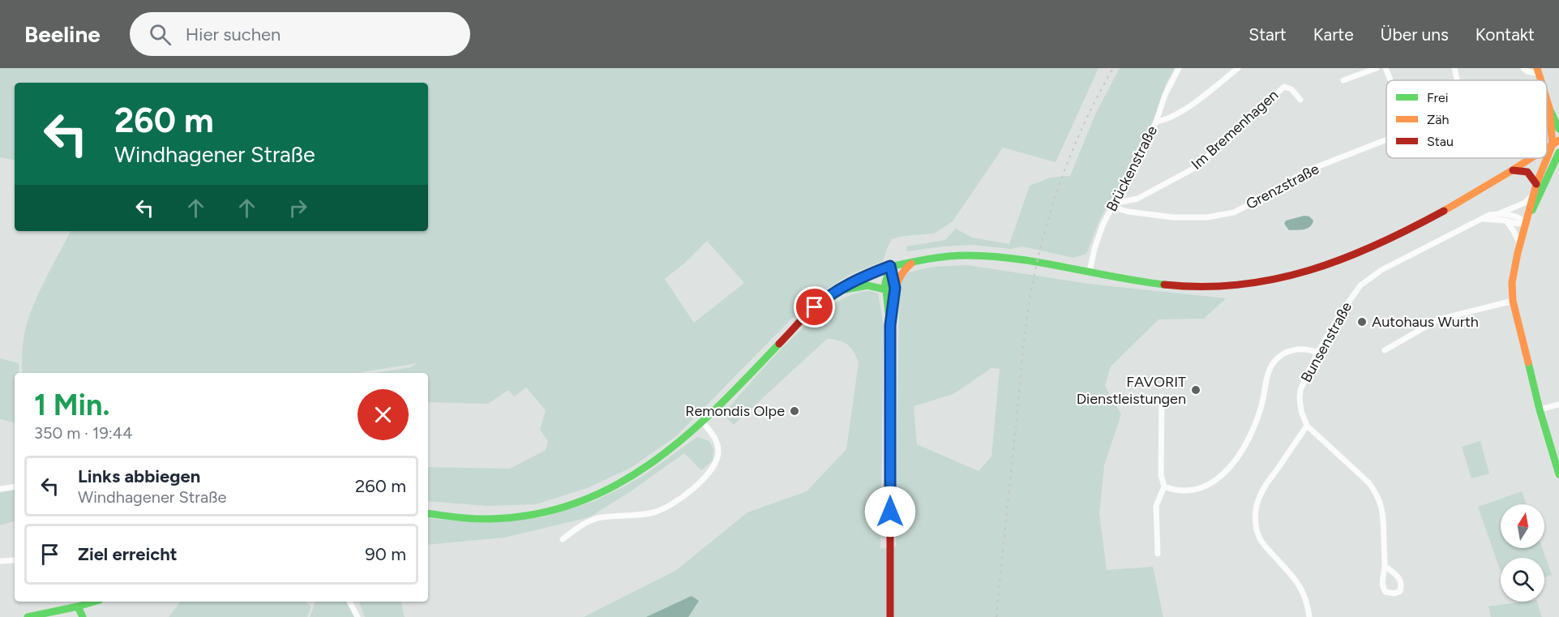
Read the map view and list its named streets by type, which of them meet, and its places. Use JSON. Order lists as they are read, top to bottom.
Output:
{
  "streets": {
    "street": [
      "Im Bremenhagen",
      "Brückenstraße",
      "Grenzstraße",
      "Bunsenstraße"
    ]
  },
  "crossings": [
    ["Im Bremenhagen", "Brückenstraße"],
    ["Im Bremenhagen", "Grenzstraße"],
    ["Brückenstraße", "Grenzstraße"]
  ],
  "places": ["Autohaus Wurth", "FAVORIT Dienstleistungen", "Remondis Olpe"],
  "legend": ["Frei", "Zäh", "Stau"],
  "north": "top",
  "page": {
    "header": "Beeline",
    "search": "Hier suchen",
    "nav": [
      "Start",
      "Karte",
      "Über uns",
      "Kontakt"
    ],
    "turn": ["260 m", "Windhagener Straße"],
    "heading": ["1 Min.", "350 m · 19:44"],
    "list": [
      {
        "name": "Links abbiegen",
        "note": "Windhagener Straße",
        "value": "260 m"
      },
      {
        "name": "Ziel erreicht",
        "value": "90 m"
      }
    ]
  }
}
